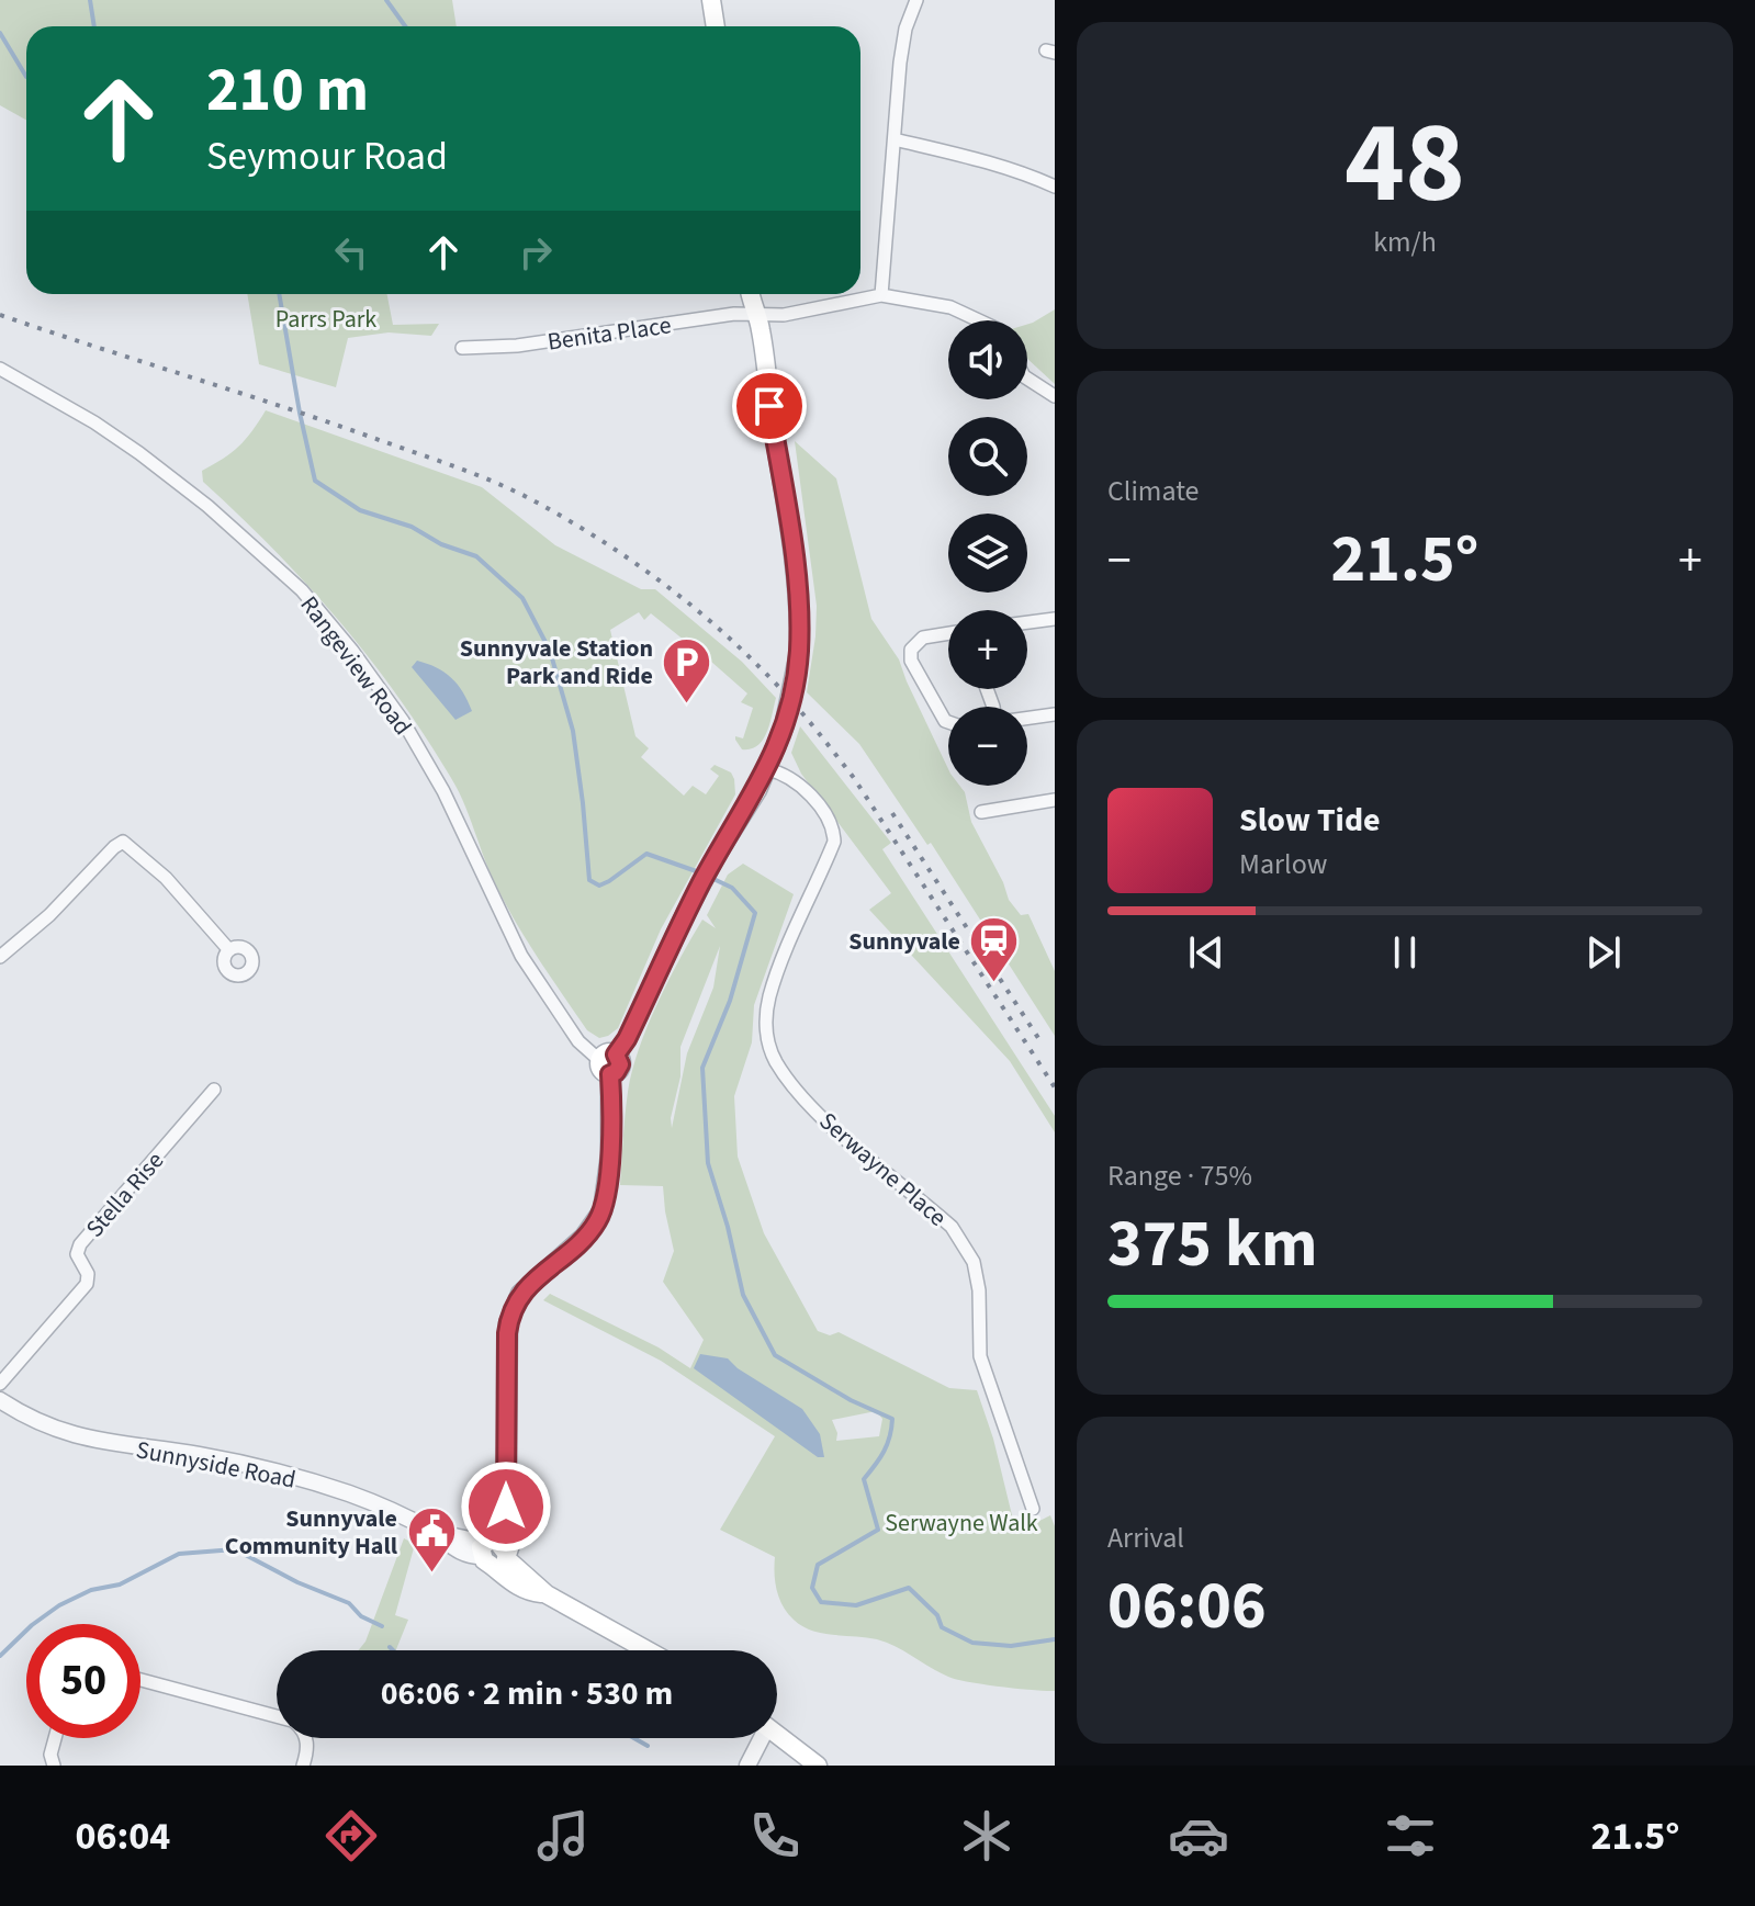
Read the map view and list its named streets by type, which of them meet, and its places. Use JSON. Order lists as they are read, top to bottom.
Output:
{
  "streets": {
    "main road": ["Sunnyside Road"],
    "street": [
      "Benita Place",
      "Rangeview Road",
      "Serwayne Place",
      "Stella Rise"
    ]
  },
  "parks": ["Parrs Park", "Serwayne Walk"],
  "places": {
    "parking": ["Sunnyvale Station Park and Ride"],
    "station": ["Sunnyvale"],
    "public building": ["Sunnyvale Community Hall"]
  },
  "page": {
    "tile": [
      ["48", "km/h"],
      "Climate",
      ["Range · 75%", "375 km"],
      ["Arrival", "06:06"]
    ],
    "turn": ["210 m", "Seymour Road"],
    "map_buttons": ["+", "−"],
    "heat": ["−", "21.5°", "+"],
    "song": ["Slow Tide", "Marlow"],
    "limit": "50",
    "trip": "06:06 · 2 min · 530 m",
    "tabs": ["06:04", "21.5°"]
  }
}
